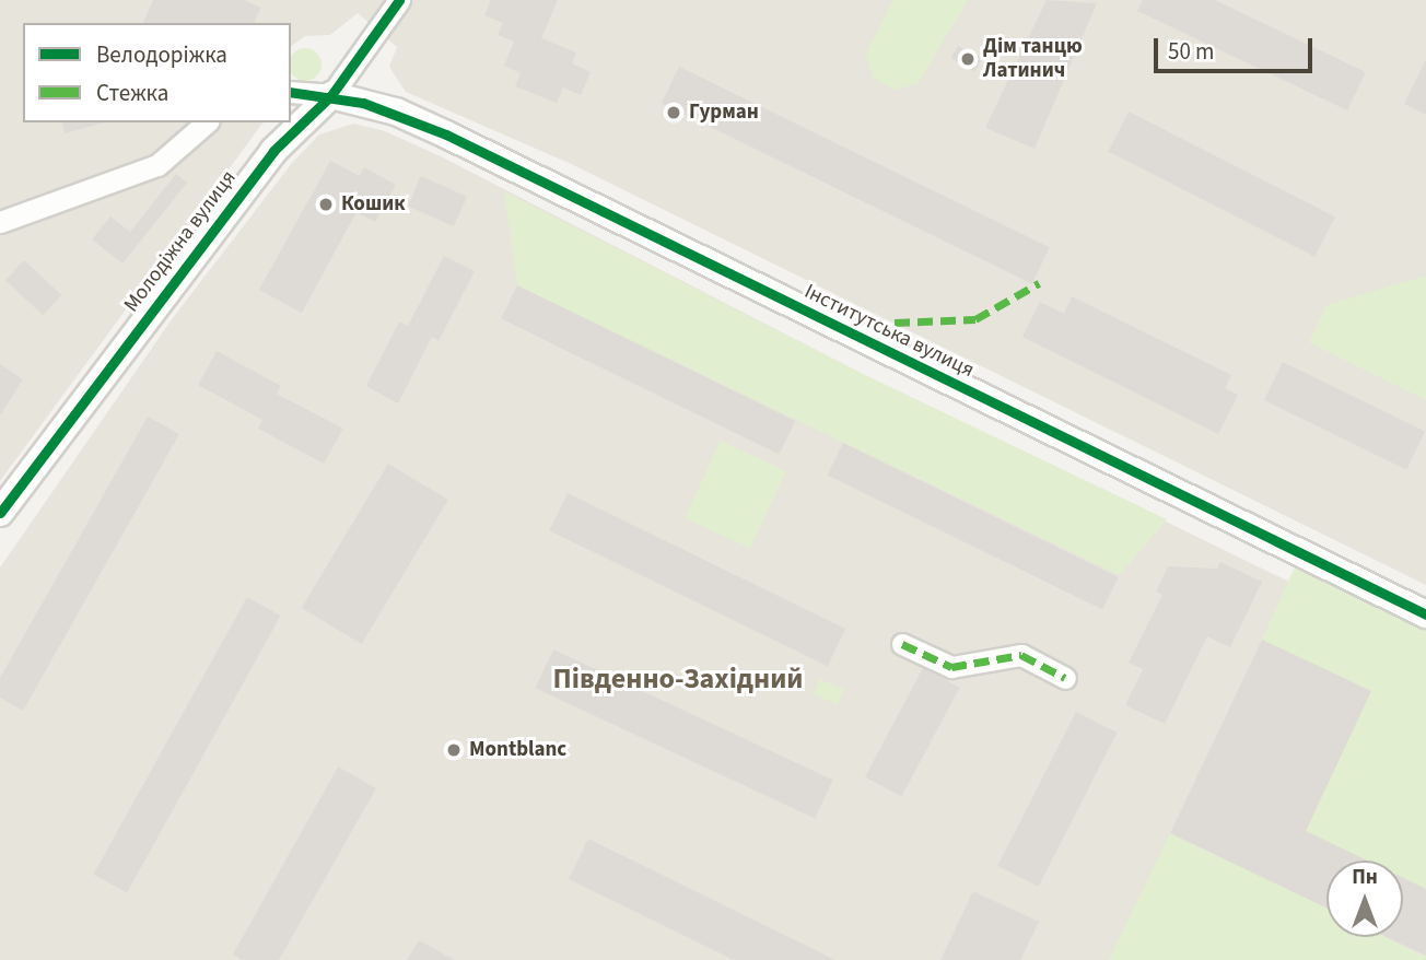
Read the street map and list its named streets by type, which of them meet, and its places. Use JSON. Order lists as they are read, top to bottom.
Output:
{
  "streets": {
    "street": ["Молодіжна вулиця", "Інститутська вулиця"]
  },
  "crossings": [
    ["Молодіжна вулиця", "Інститутська вулиця"]
  ],
  "districts": ["Південно-Західний"],
  "places": [
    "Дім танцю Латинич",
    "Гурман",
    "Кошик",
    "Montblanc"
  ],
  "legend": ["Велодоріжка", "Стежка"],
  "scale_bar": "50 m",
  "north": "top"
}
